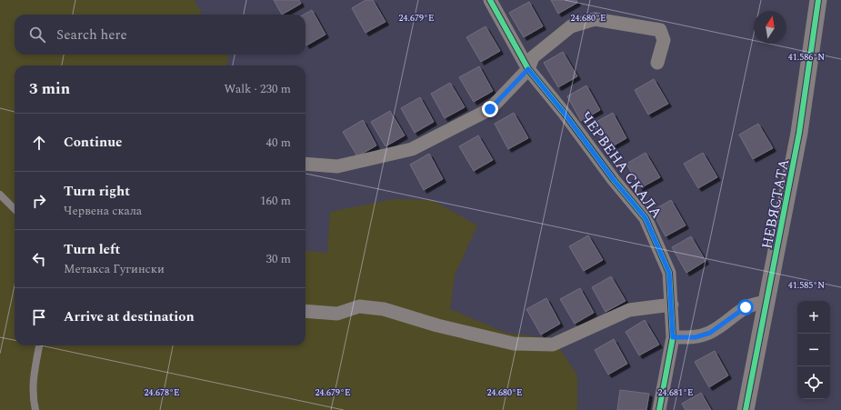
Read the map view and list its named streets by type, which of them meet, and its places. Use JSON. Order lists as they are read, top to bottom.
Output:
{
  "streets": {
    "street": ["ЧЕРВЕНА СКАЛА", "НЕВЯСТАТА"]
  },
  "north": "top",
  "page": {
    "search": "Search here",
    "heading": ["3 min", "Walk · 230 m"],
    "list": [
      ["Continue", "40 m"],
      ["Turn right", "Червена скала", "160 m"],
      ["Turn left", "Метакса Гугински", "30 m"],
      "Arrive at destination"
    ],
    "map_buttons": ["+", "−"]
  },
  "coordinates": [
    "24.679°E",
    "24.680°E",
    "41.586°N",
    "41.585°N",
    "24.678°E",
    "24.681°E"
  ]
}
